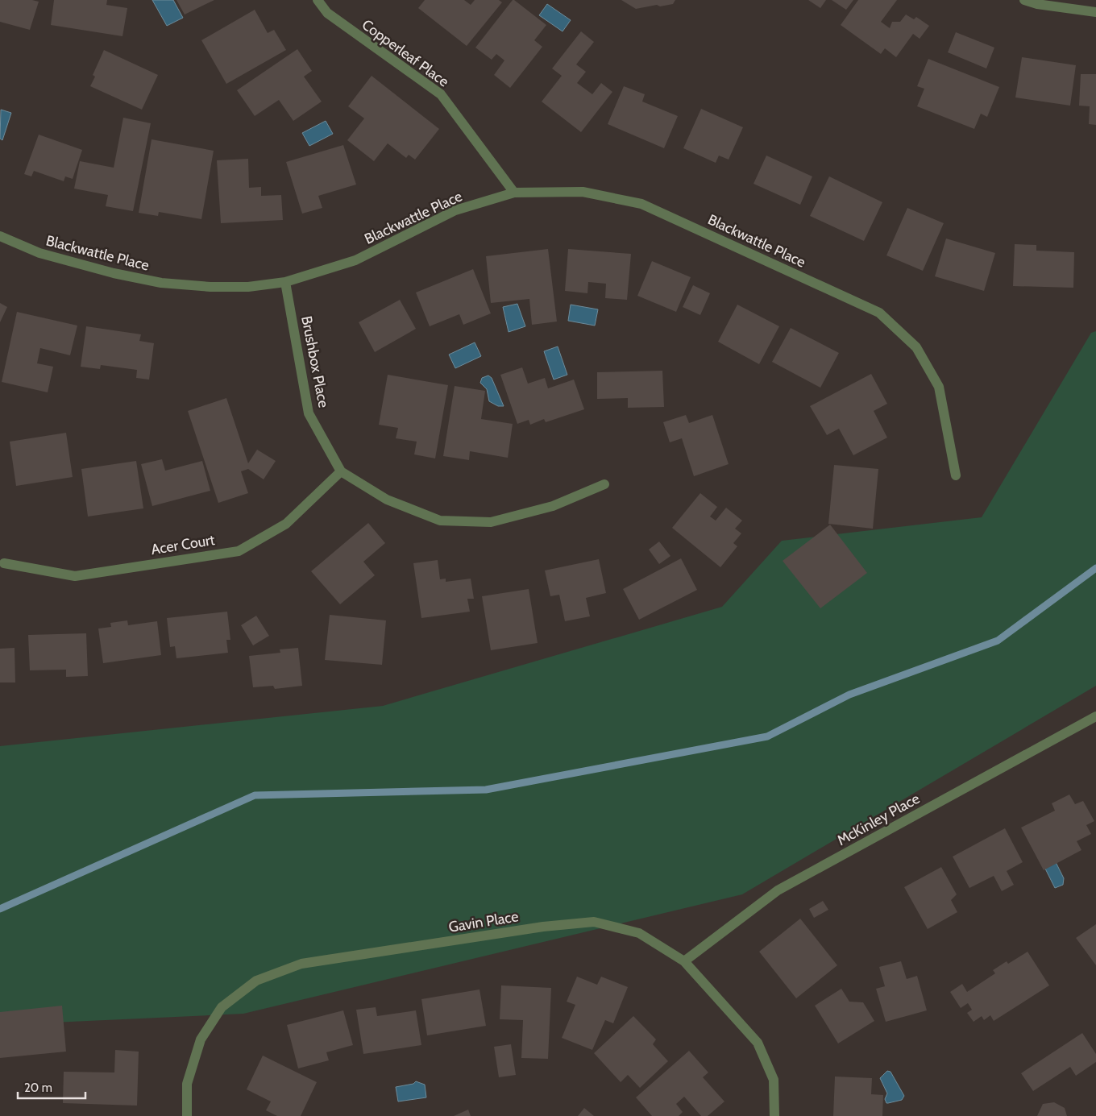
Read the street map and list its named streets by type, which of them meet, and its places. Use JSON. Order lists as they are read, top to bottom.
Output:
{
  "streets": {
    "street": [
      "Copperleaf Place",
      "Blackwattle Place",
      "Brushbox Place",
      "Acer Court",
      "McKinley Place",
      "Gavin Place"
    ]
  },
  "crossings": [
    ["Copperleaf Place", "Blackwattle Place"],
    ["Blackwattle Place", "Brushbox Place"],
    ["Brushbox Place", "Acer Court"],
    ["McKinley Place", "Gavin Place"]
  ],
  "scale_bar": "20 m"
}
